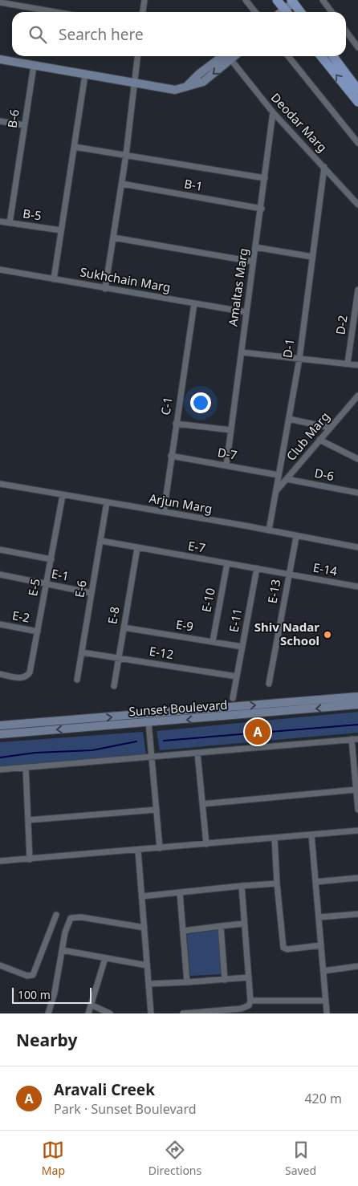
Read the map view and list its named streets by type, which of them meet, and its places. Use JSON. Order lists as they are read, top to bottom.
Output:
{
  "streets": {
    "main road": ["Sunset Boulevard"],
    "street": [
      "B-6",
      "Deodar Marg",
      "B-1",
      "B-5",
      "Sukhchain Marg",
      "Amaltas Marg",
      "D-2",
      "D-1",
      "C-1",
      "Club Marg",
      "D-7",
      "D-6",
      "Arjun Marg",
      "E-7",
      "E-14",
      "E-1",
      "E-5",
      "E-6",
      "E-13",
      "E-10",
      "E-8",
      "E-2",
      "E-11",
      "E-9",
      "E-12"
    ]
  },
  "crossings": [
    ["B-6", "B-5"],
    ["Deodar Marg", "Amaltas Marg"],
    ["Deodar Marg", "D-1"],
    ["B-1", "Amaltas Marg"],
    ["Sukhchain Marg", "Amaltas Marg"],
    ["Sukhchain Marg", "C-1"],
    ["Amaltas Marg", "D-7"],
    ["D-1", "Club Marg"],
    ["D-1", "D-7"],
    ["D-1", "Arjun Marg"],
    ["C-1", "D-7"],
    ["C-1", "Arjun Marg"],
    ["Club Marg", "D-6"],
    ["Arjun Marg", "E-5"],
    ["Arjun Marg", "E-6"],
    ["Arjun Marg", "E-13"],
    ["E-7", "E-14"],
    ["E-7", "E-6"],
    ["E-7", "E-13"],
    ["E-7", "E-10"],
    ["E-7", "E-8"],
    ["E-7", "E-11"],
    ["E-14", "E-13"],
    ["E-1", "E-5"],
    ["E-1", "E-6"],
    ["E-5", "E-2"],
    ["E-6", "E-12"],
    ["E-10", "E-9"],
    ["E-8", "E-9"],
    ["E-8", "E-12"],
    ["E-11", "E-9"],
    ["E-11", "E-12"]
  ],
  "places": ["Shiv Nadar School"],
  "scale_bar": "100 m",
  "page": {
    "search": "Search here",
    "pins": "A",
    "scale": "100 m",
    "heading": "Nearby",
    "list": [
      {
        "mark": "A",
        "name": "Aravali Creek",
        "note": "Park · Sunset Boulevard",
        "value": "420 m"
      }
    ],
    "nav": ["Map", "Directions", "Saved"]
  }
}
